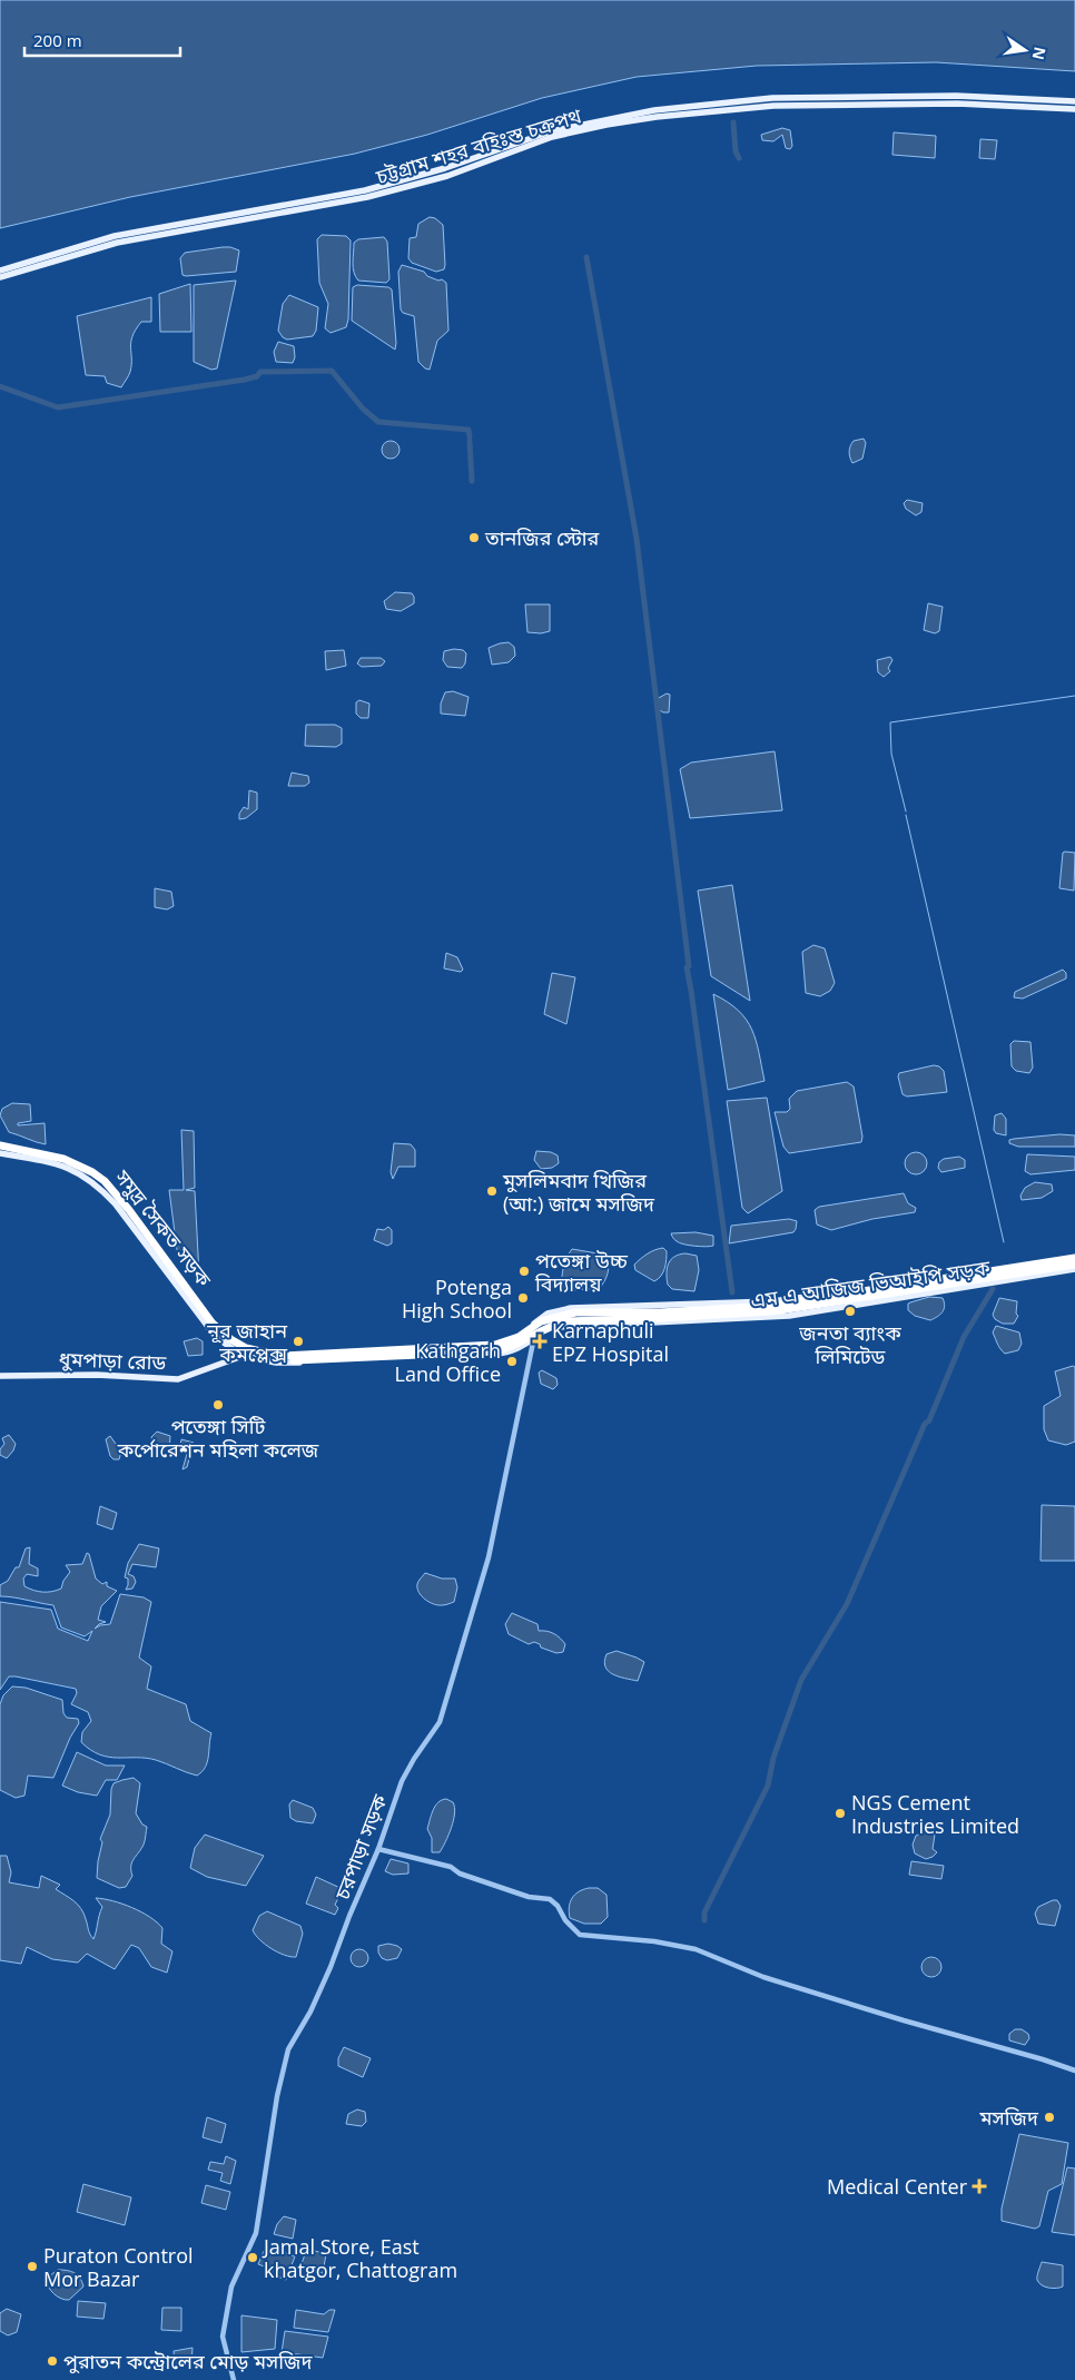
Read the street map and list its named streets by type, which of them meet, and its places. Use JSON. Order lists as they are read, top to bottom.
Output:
{
  "streets": {
    "main road": [
      "চট্টগ্রাম শহর বহিঃস্ত চক্রপথ",
      "সমুদ্র সৈকত সড়ক",
      "এম এ আজিজ ভিআইপি সড়ক",
      "ধুমপাড়া রোড"
    ],
    "street": ["চরপাড়া সড়ক"]
  },
  "crossings": [
    ["সমুদ্র সৈকত সড়ক", "এম এ আজিজ ভিআইপি সড়ক"],
    ["এম এ আজিজ ভিআইপি সড়ক", "ধুমপাড়া রোড"],
    ["এম এ আজিজ ভিআইপি সড়ক", "চরপাড়া সড়ক"]
  ],
  "places": {
    "other": [
      "তানজির স্টোর",
      "মুসলিমবাদ খিজির (আ:) জামে মসজিদ",
      "পতেঙ্গা উচ্চ বিদ্যালয়",
      "Potenga High School",
      "জনতা ব্যাংক লিমিটেড",
      "নূর জাহান কমপ্লেক্স",
      "Kathgarh Land Office",
      "পতেঙ্গা সিটি কর্পোরেশন মহিলা কলেজ",
      "NGS Cement Industries Limited",
      "মসজিদ",
      "Jamal Store, East khatgor, Chattogram",
      "Puraton Control Mor Bazar",
      "পুরাতন কন্ট্রোলের মোড় মসজিদ"
    ],
    "health": ["Karnaphuli EPZ Hospital", "Medical Center"]
  },
  "scale_bar": "200 m",
  "north": "right"
}
